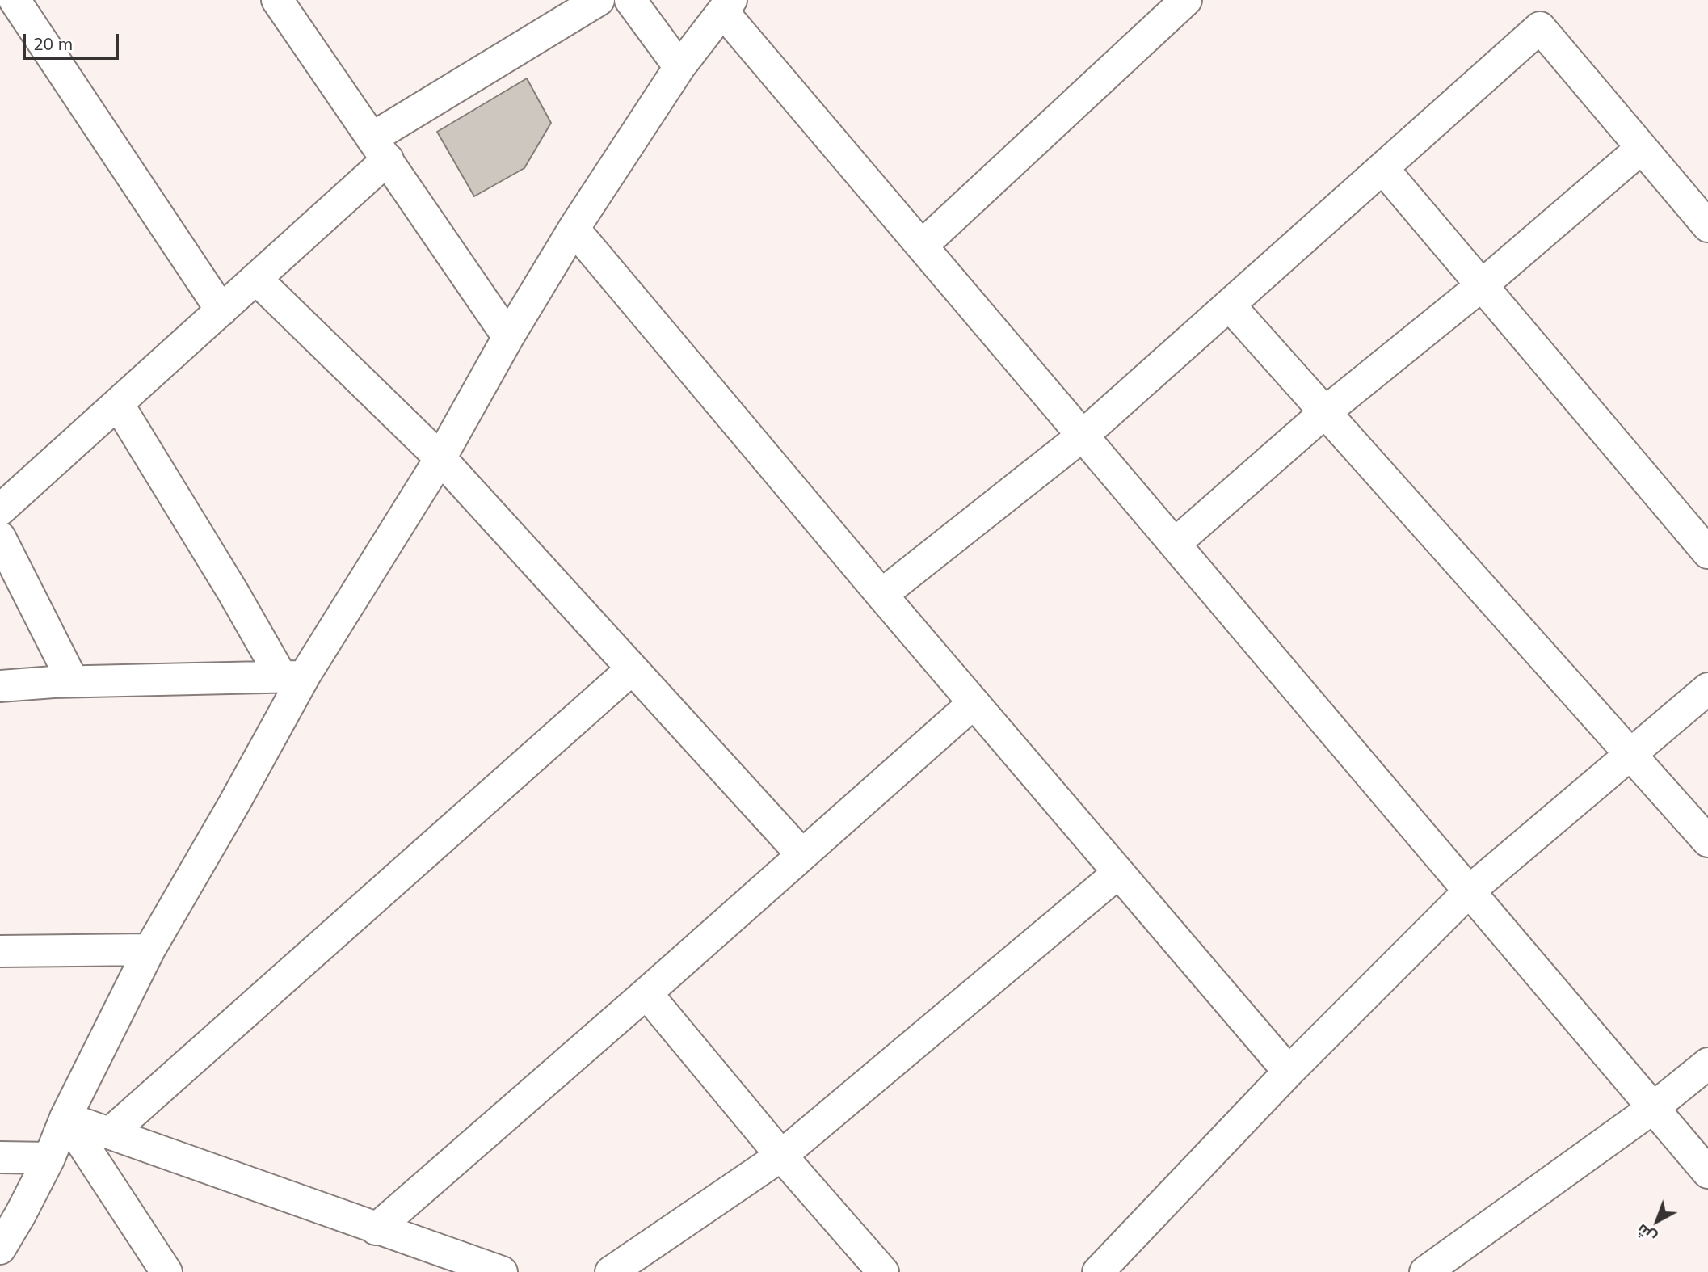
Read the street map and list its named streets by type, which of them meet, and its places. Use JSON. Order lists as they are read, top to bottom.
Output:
{
  "scale_bar": "20 m",
  "north": "bottom left"
}
